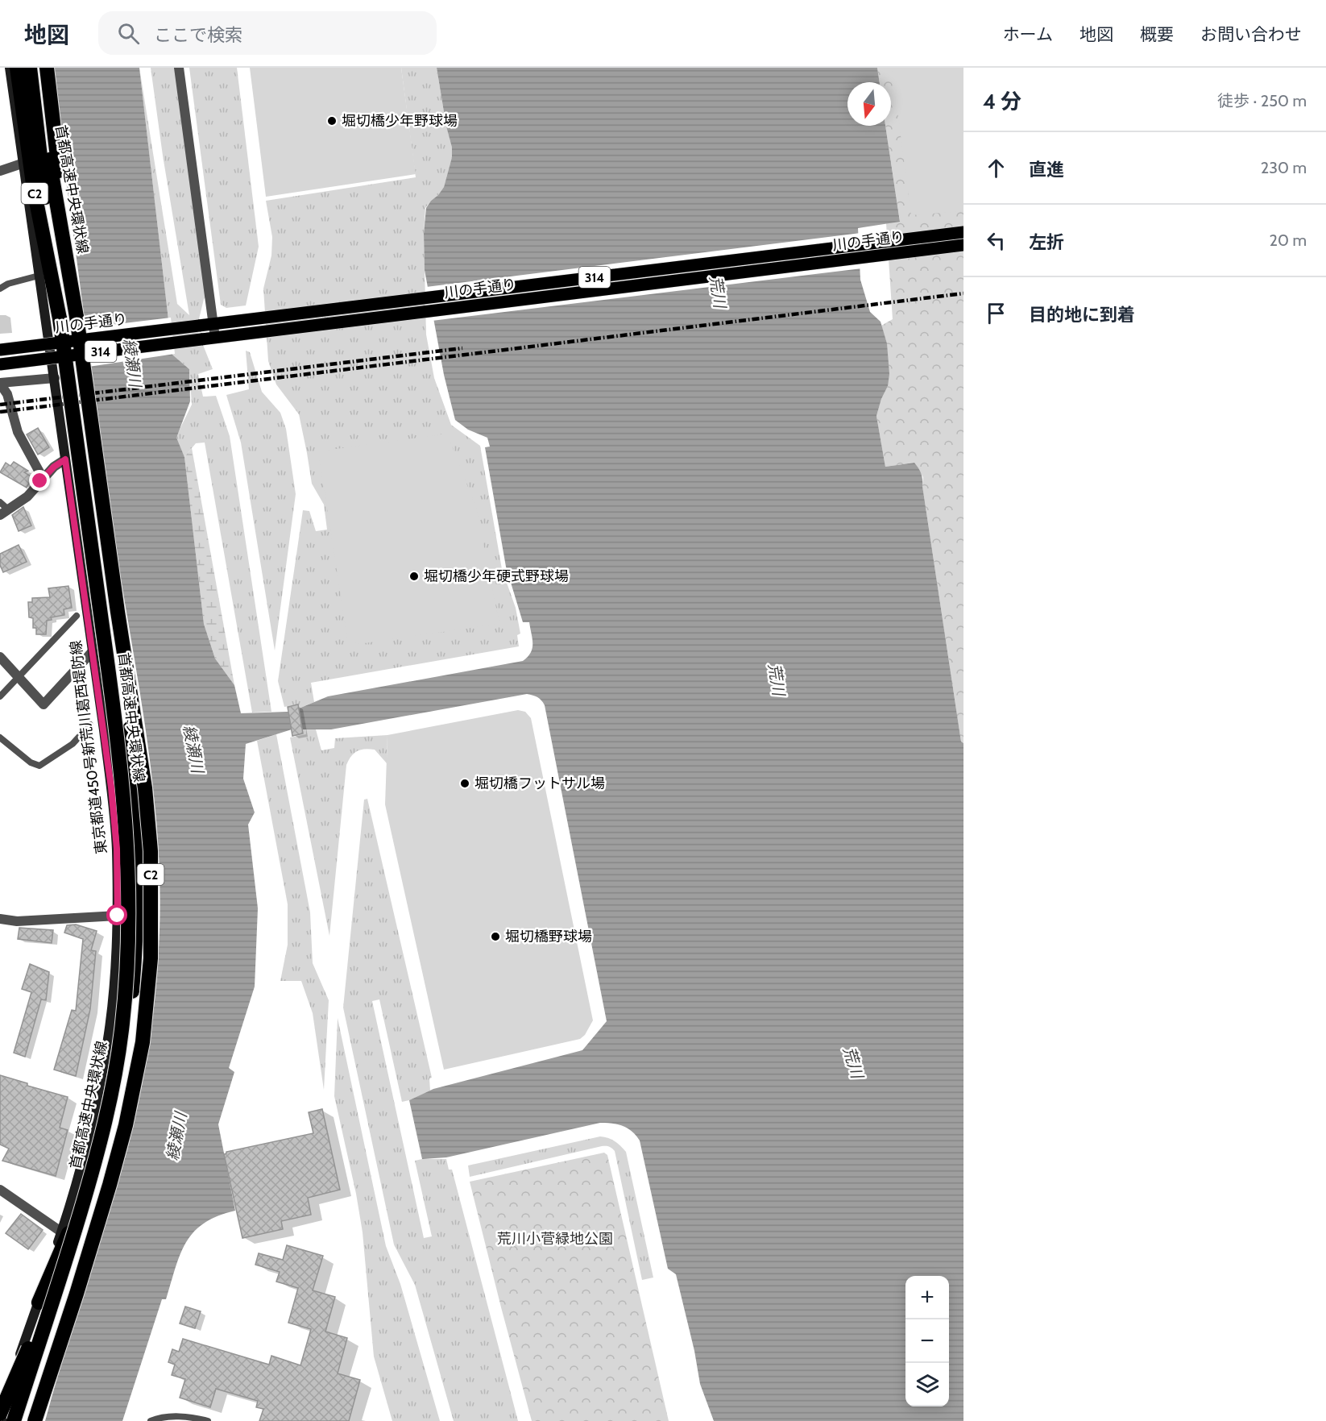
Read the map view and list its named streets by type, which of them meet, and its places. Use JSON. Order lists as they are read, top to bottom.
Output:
{
  "streets": {
    "highway": ["首都高速中央環状線", "C2"],
    "main road": ["川の手通り", "314", "東京都道450号新荒川葛西堤防線"]
  },
  "water": ["荒川", "綾瀬川"],
  "parks": ["荒川小菅緑地公園"],
  "places": [
    "堀切橋少年野球場",
    "堀切橋少年硬式野球場",
    "堀切橋フットサル場",
    "堀切橋野球場"
  ],
  "north": "bottom",
  "page": {
    "header": "地図",
    "search": "ここで検索",
    "nav": [
      "ホーム",
      "地図",
      "概要",
      "お問い合わせ"
    ],
    "heading": ["4 分", "徒歩 · 250 m"],
    "list": [
      ["直進", "230 m"],
      ["左折", "20 m"],
      "目的地に到着"
    ],
    "map_buttons": ["+", "−"]
  }
}
